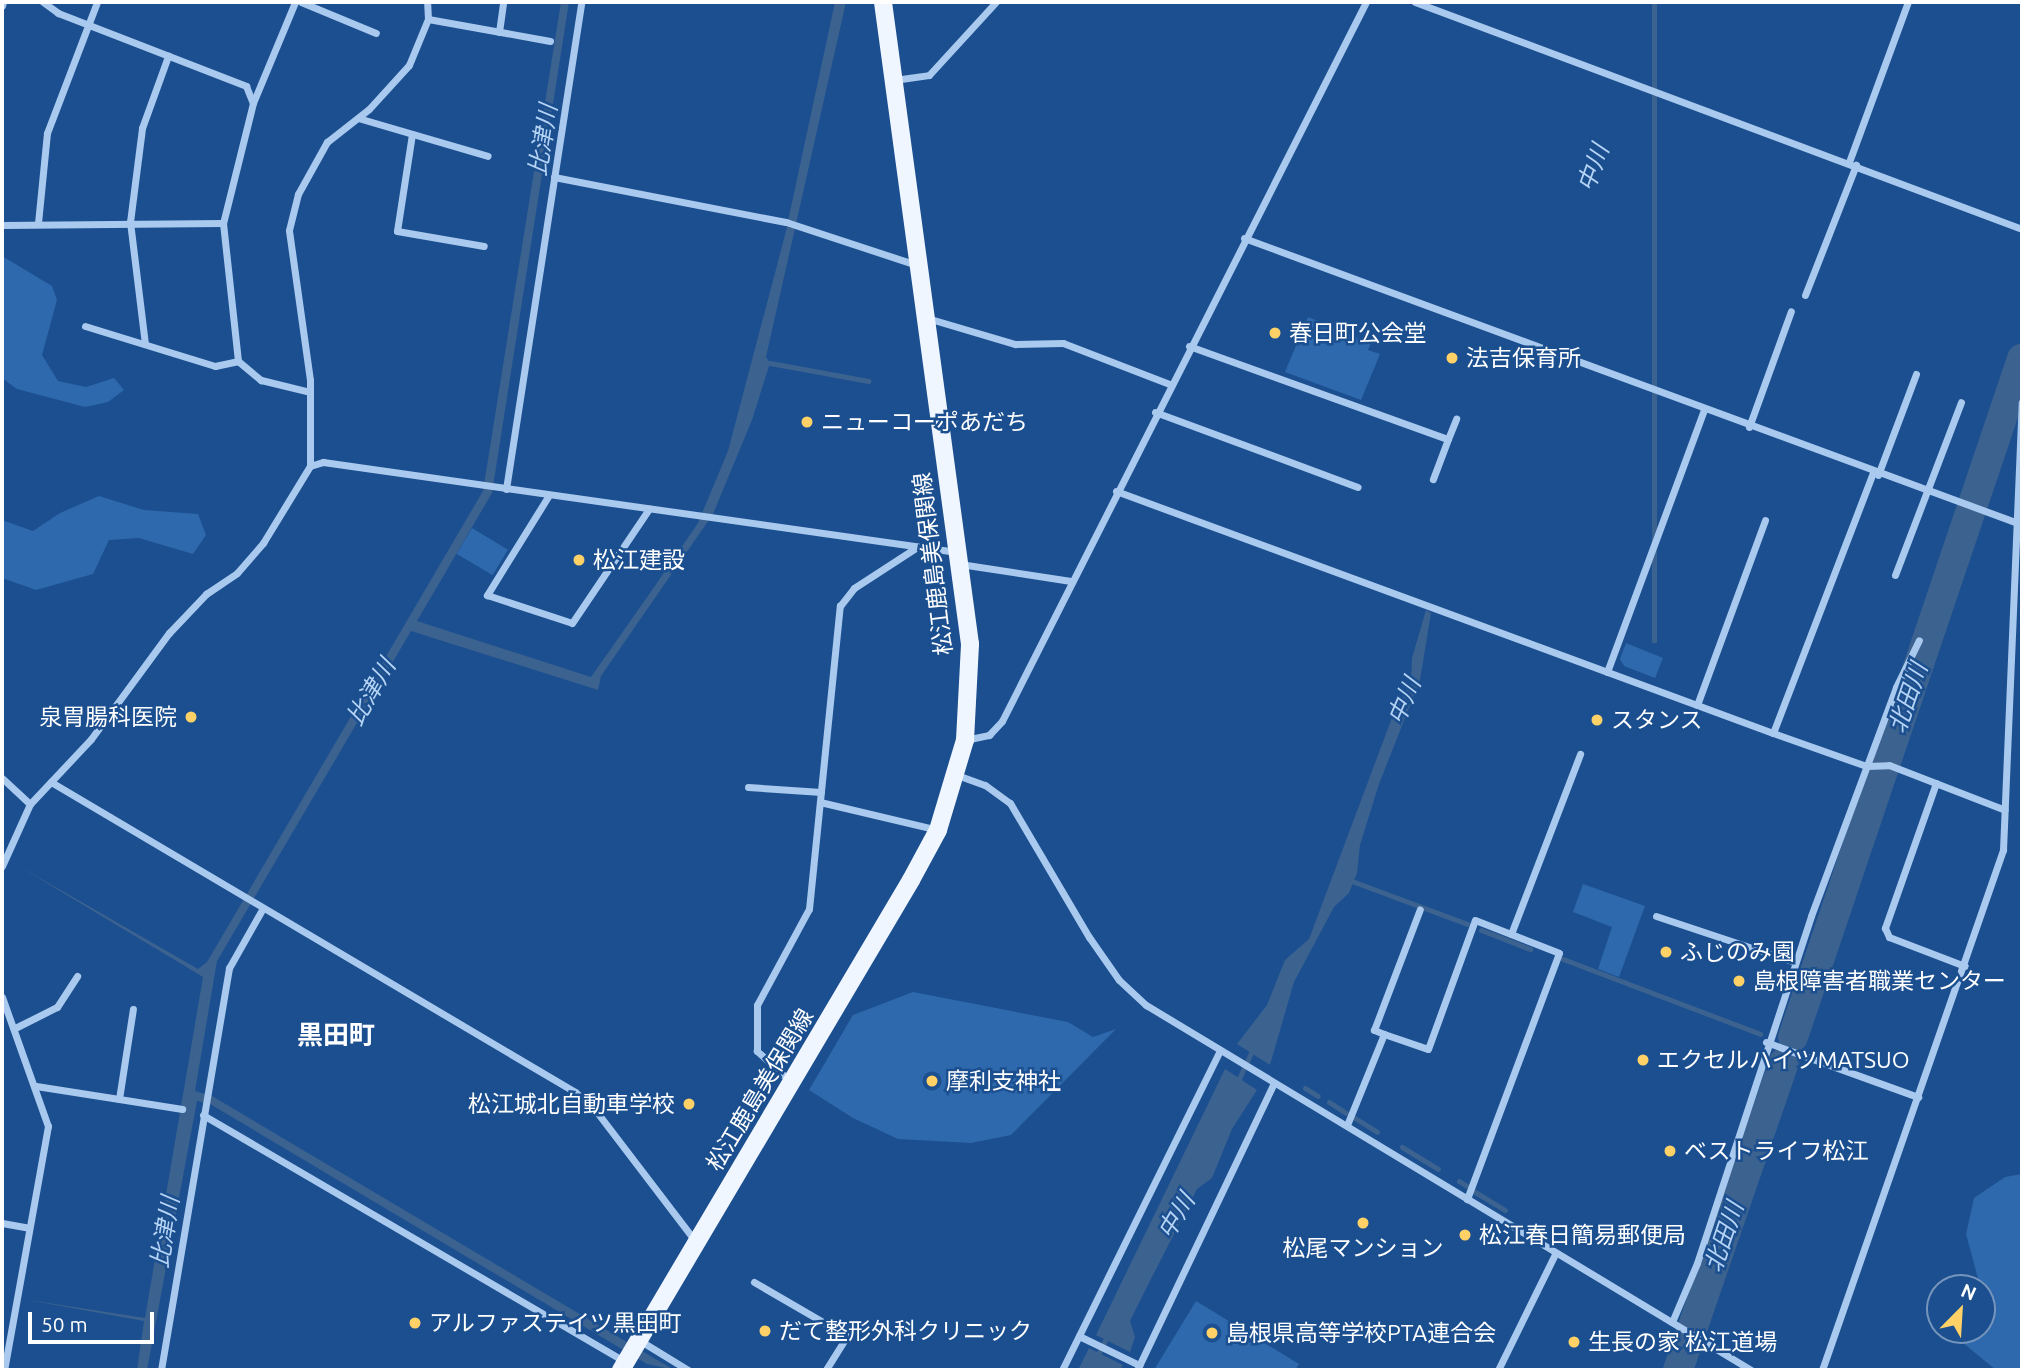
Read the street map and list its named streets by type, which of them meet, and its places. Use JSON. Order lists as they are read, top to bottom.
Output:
{
  "streets": {
    "main road": ["松江鹿島美保関線"]
  },
  "districts": ["黒田町"],
  "water": ["比津川", "中川", "北田川"],
  "places": [
    "春日町公会堂",
    "法吉保育所",
    "ニューコーポあだち",
    "松江建設",
    "泉胃腸科医院",
    "スタンス",
    "ふじのみ園",
    "島根障害者職業センター",
    "エクセルハイツMATSUO",
    "摩利支神社",
    "松江城北自動車学校",
    "ベストライフ松江",
    "松尾マンション",
    "松江春日簡易郵便局",
    "アルファステイツ黒田町",
    "だて整形外科クリニック",
    "島根県高等学校PTA連合会",
    "生長の家 松江道場"
  ],
  "scale_bar": "50 m",
  "north": "top right"
}
